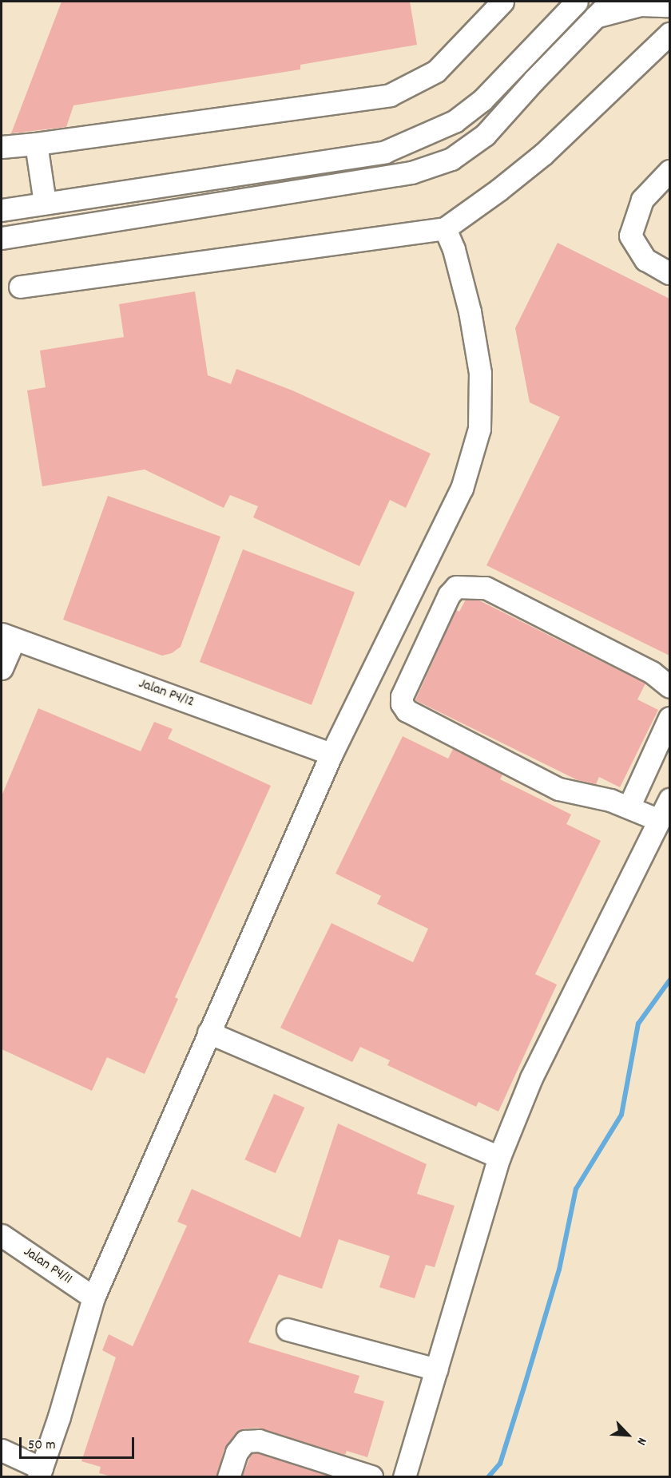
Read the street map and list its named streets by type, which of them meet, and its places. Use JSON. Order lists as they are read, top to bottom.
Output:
{
  "streets": {
    "street": ["Jalan P4/12", "Jalan P4/11"]
  },
  "scale_bar": "50 m",
  "north": "bottom right"
}
